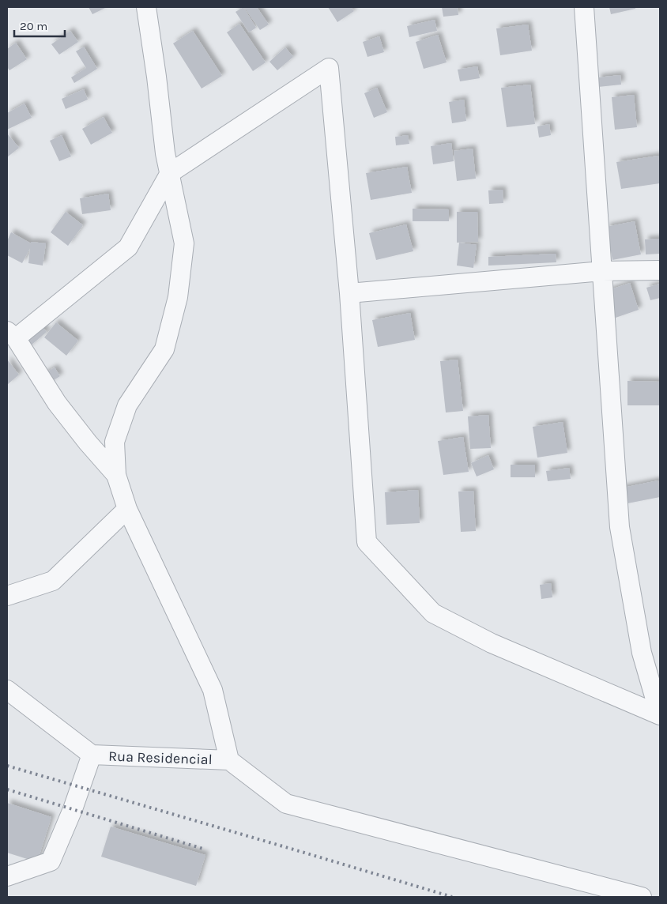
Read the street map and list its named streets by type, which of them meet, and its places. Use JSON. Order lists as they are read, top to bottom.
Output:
{
  "streets": {
    "street": ["Rua Residencial"]
  },
  "scale_bar": "20 m"
}
